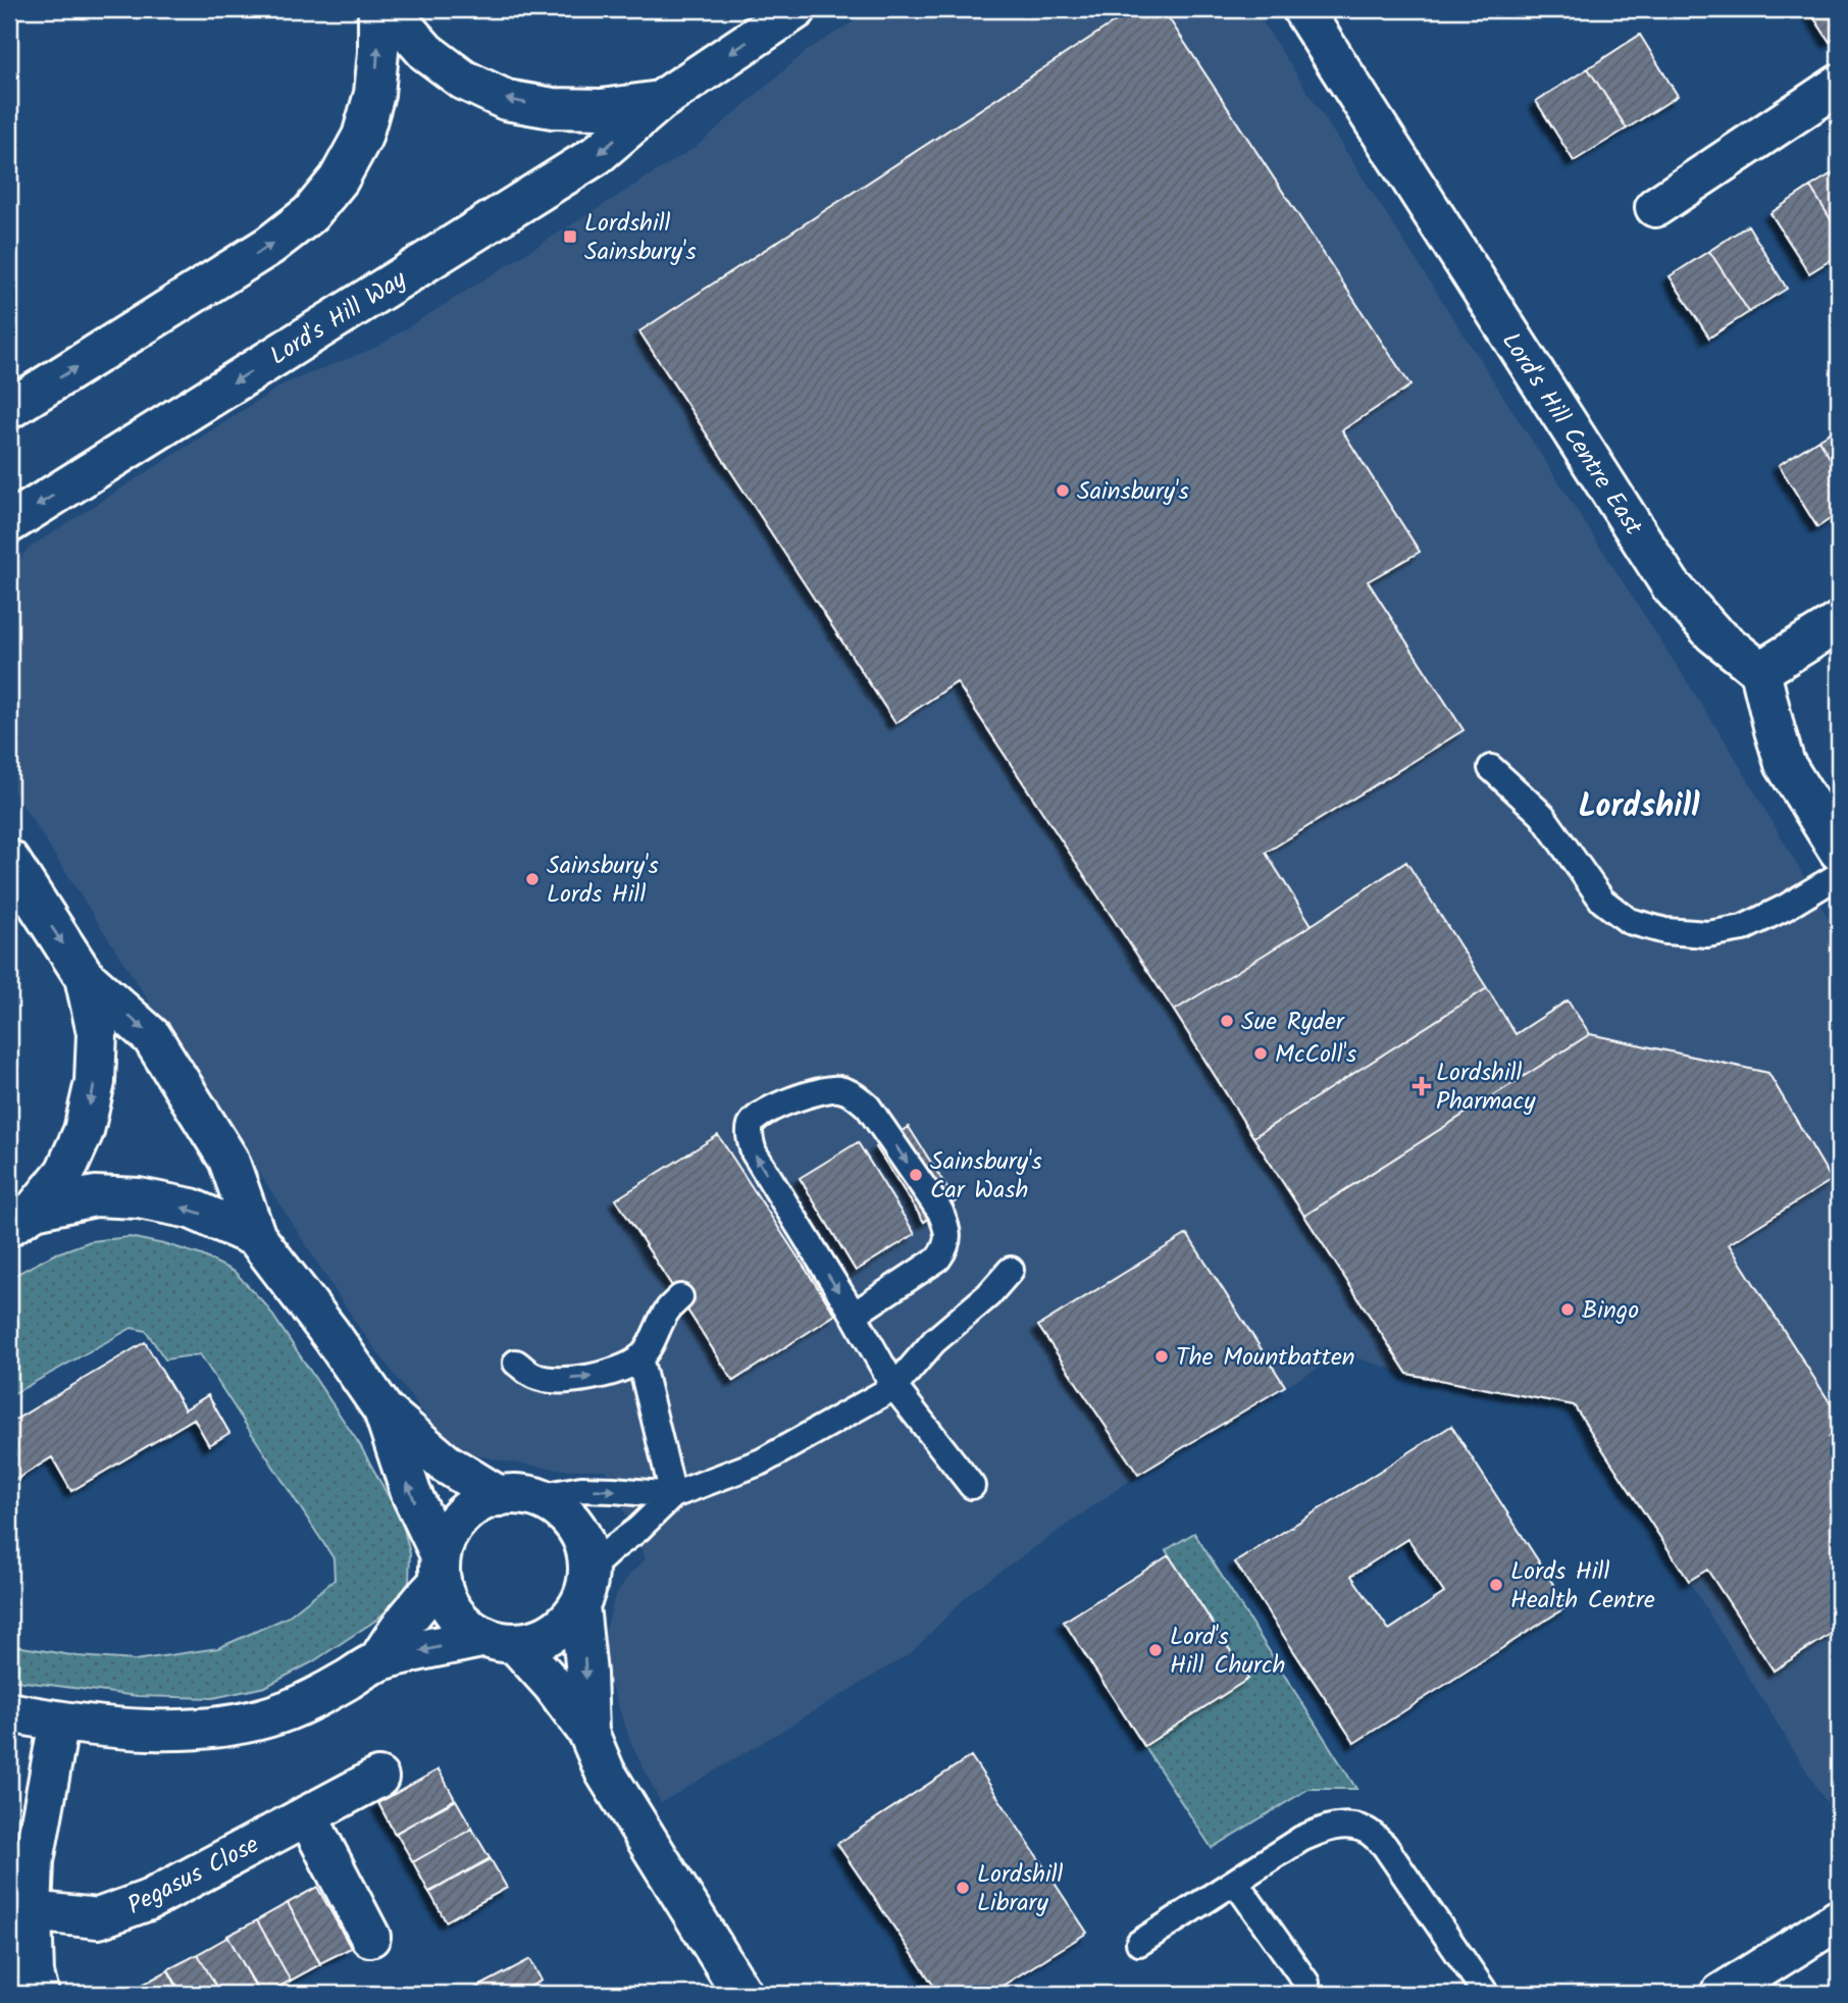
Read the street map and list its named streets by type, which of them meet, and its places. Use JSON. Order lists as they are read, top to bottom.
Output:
{
  "streets": {
    "street": ["Lord's Hill Way", "Lord's Hill Centre East", "Pegasus Close"]
  },
  "districts": ["Lordshill"],
  "places": {
    "transit": ["Lordshill Sainsbury's"],
    "other": [
      "Sainsbury's",
      "Sainsbury's Lords Hill",
      "Sue Ryder",
      "McColl's",
      "Sainsbury's Car Wash",
      "Bingo",
      "The Mountbatten",
      "Lords Hill Health Centre",
      "Lord's Hill Church",
      "Lordshill Library"
    ],
    "health": ["Lordshill Pharmacy"]
  }
}
